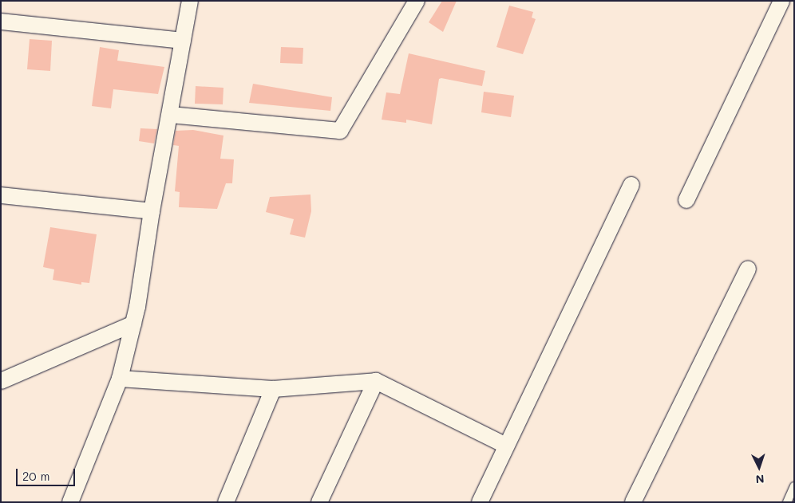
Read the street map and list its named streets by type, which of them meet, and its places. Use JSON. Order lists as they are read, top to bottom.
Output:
{
  "scale_bar": "20 m",
  "north": "bottom"
}
